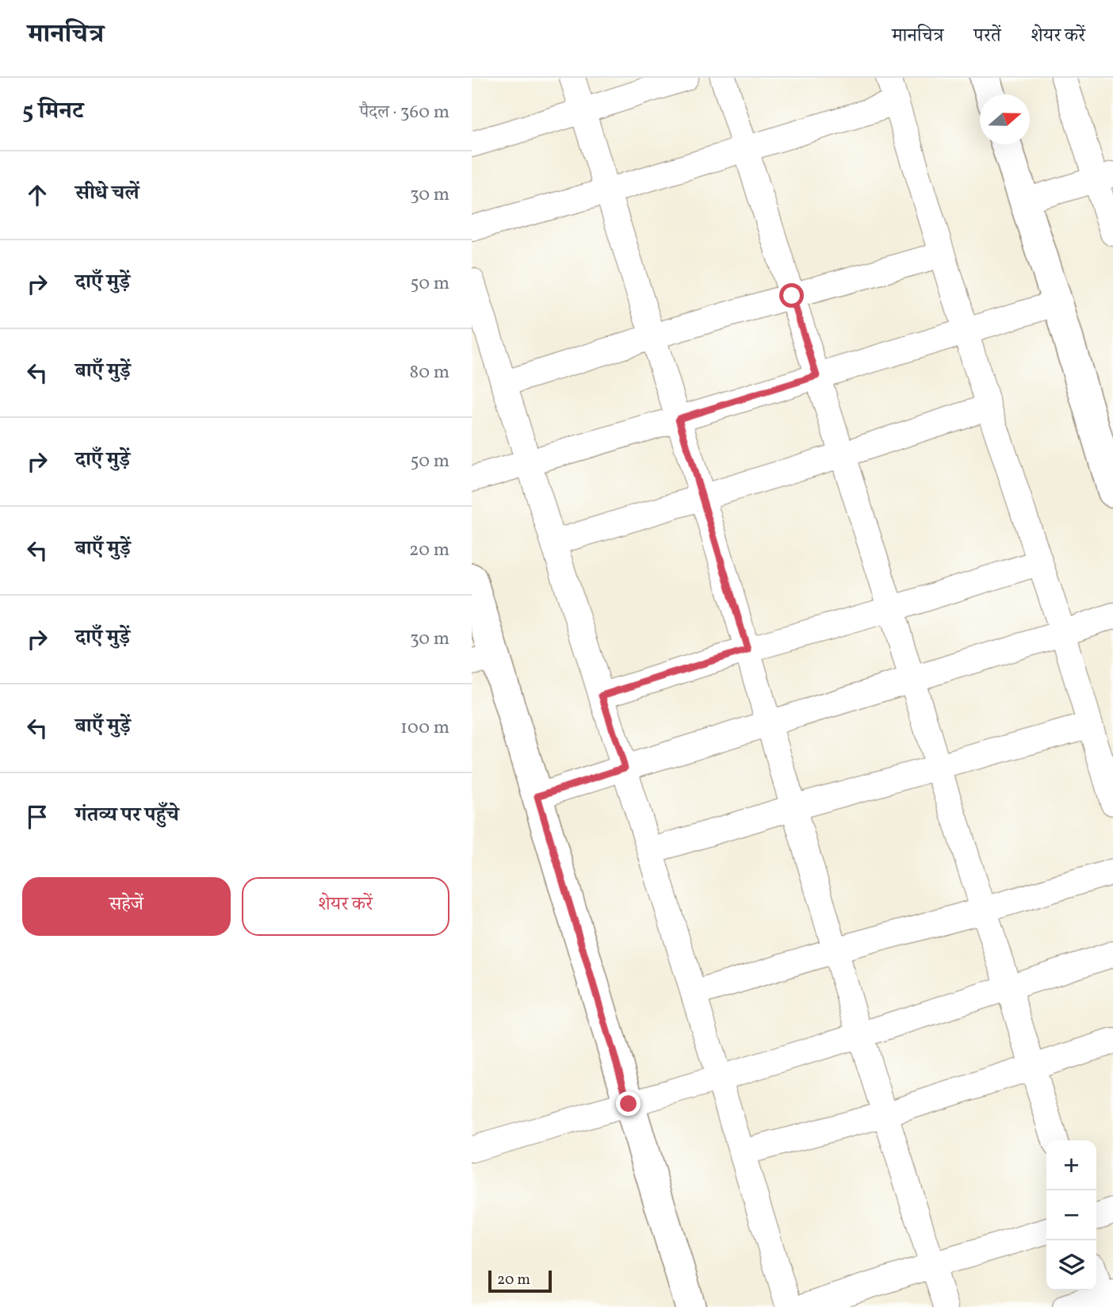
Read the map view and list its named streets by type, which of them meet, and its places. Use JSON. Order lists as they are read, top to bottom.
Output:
{
  "scale_bar": "20 m",
  "north": "right",
  "page": {
    "header": "मानचित्र",
    "nav": ["मानचित्र", "परतें", "शेयर करें"],
    "heading": ["5 मिनट", "पैदल · 360 m"],
    "list": [
      ["सीधे चलें", "30 m"],
      ["दाएँ मुड़ें", "50 m"],
      ["बाएँ मुड़ें", "80 m"],
      ["दाएँ मुड़ें", "50 m"],
      ["बाएँ मुड़ें", "20 m"],
      ["दाएँ मुड़ें", "30 m"],
      ["बाएँ मुड़ें", "100 m"],
      "गंतव्य पर पहुँचे"
    ],
    "buttons": ["सहेजें", "शेयर करें"],
    "map_buttons": ["+", "−"],
    "scale": "20 m"
  }
}
